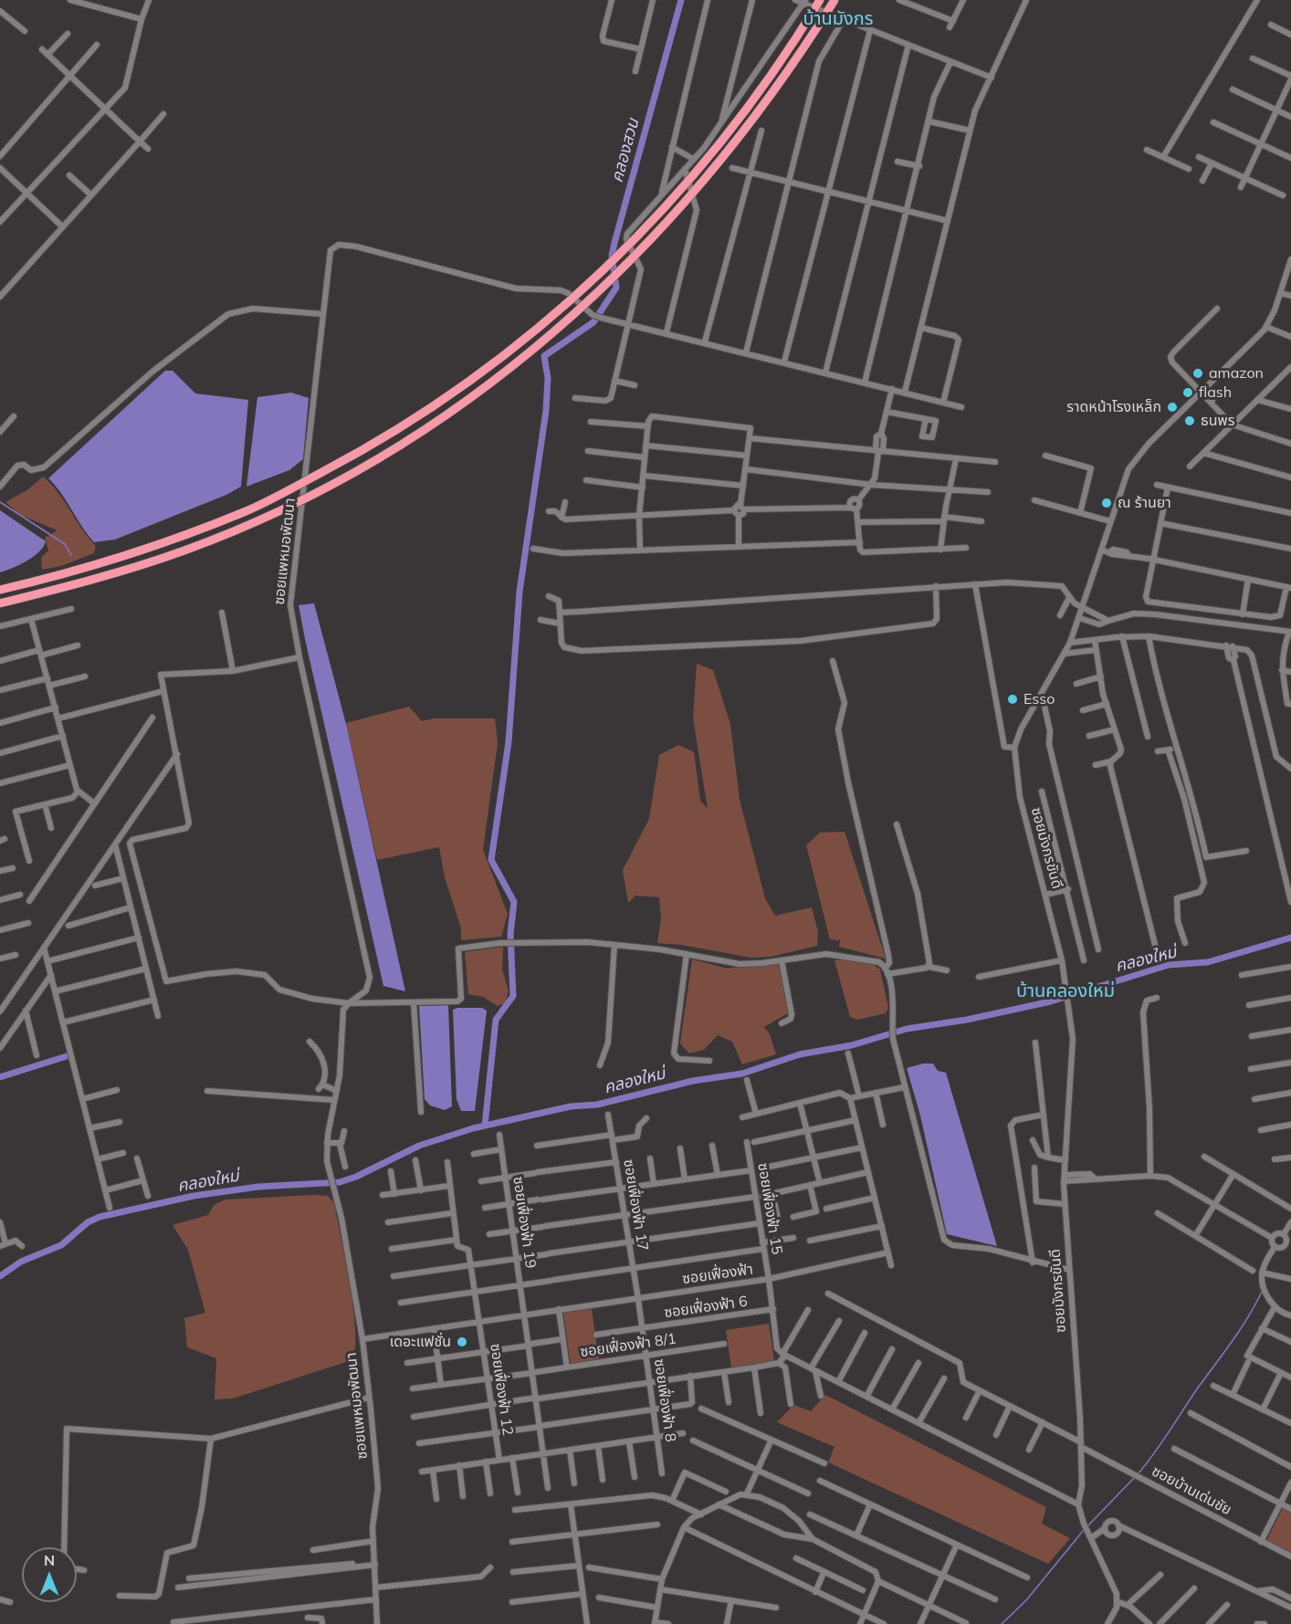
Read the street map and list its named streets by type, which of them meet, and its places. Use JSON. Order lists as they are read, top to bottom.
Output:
{
  "streets": {
    "street": [
      "ซอยแพหมอพัฒนา",
      "ซอยมังกรขันดี",
      "ซอยเฟื่องฟ้า 17",
      "ซอยเฟื่องฟ้า 15",
      "ซอยเฟื่องฟ้า 19",
      "ซอยเฟื่องฟ้า",
      "ซอยเฟื่องฟ้า 6",
      "ซอยเฟื่องฟ้า 8/1",
      "ซอยเฟื่องฟ้า 12",
      "ซอยเฟื่องฟ้า 8",
      "ซอยบ้านเด่นชัย"
    ]
  },
  "crossings": [
    ["ซอยแพหมอพัฒนา", "ซอยเฟื่องฟ้า"],
    ["ซอยมังกรขันดี", "ซอยบ้านเด่นชัย"],
    ["ซอยเฟื่องฟ้า 17", "ซอยเฟื่องฟ้า"],
    ["ซอยเฟื่องฟ้า 17", "ซอยเฟื่องฟ้า 8"],
    ["ซอยเฟื่องฟ้า 15", "ซอยเฟื่องฟ้า"],
    ["ซอยเฟื่องฟ้า 19", "ซอยเฟื่องฟ้า"],
    ["ซอยเฟื่องฟ้า 19", "ซอยเฟื่องฟ้า 8/1"],
    ["ซอยเฟื่องฟ้า", "ซอยเฟื่องฟ้า 6"],
    ["ซอยเฟื่องฟ้า", "ซอยเฟื่องฟ้า 12"],
    ["ซอยเฟื่องฟ้า", "ซอยเฟื่องฟ้า 8"],
    ["ซอยเฟื่องฟ้า 6", "ซอยเฟื่องฟ้า 8"],
    ["ซอยเฟื่องฟ้า 8/1", "ซอยเฟื่องฟ้า 12"],
    ["ซอยเฟื่องฟ้า 8/1", "ซอยเฟื่องฟ้า 8"]
  ],
  "districts": ["บ้านมังกร", "บ้านคลองใหม่"],
  "water": ["คลองสวน", "คลองใหม่"],
  "places": [
    "amazon",
    "flash",
    "ราดหน้าโรงเหล็ก",
    "ธนพร",
    "ณ ร้านยา",
    "Esso",
    "เดอะแฟชั่น"
  ],
  "north": "top"
}
